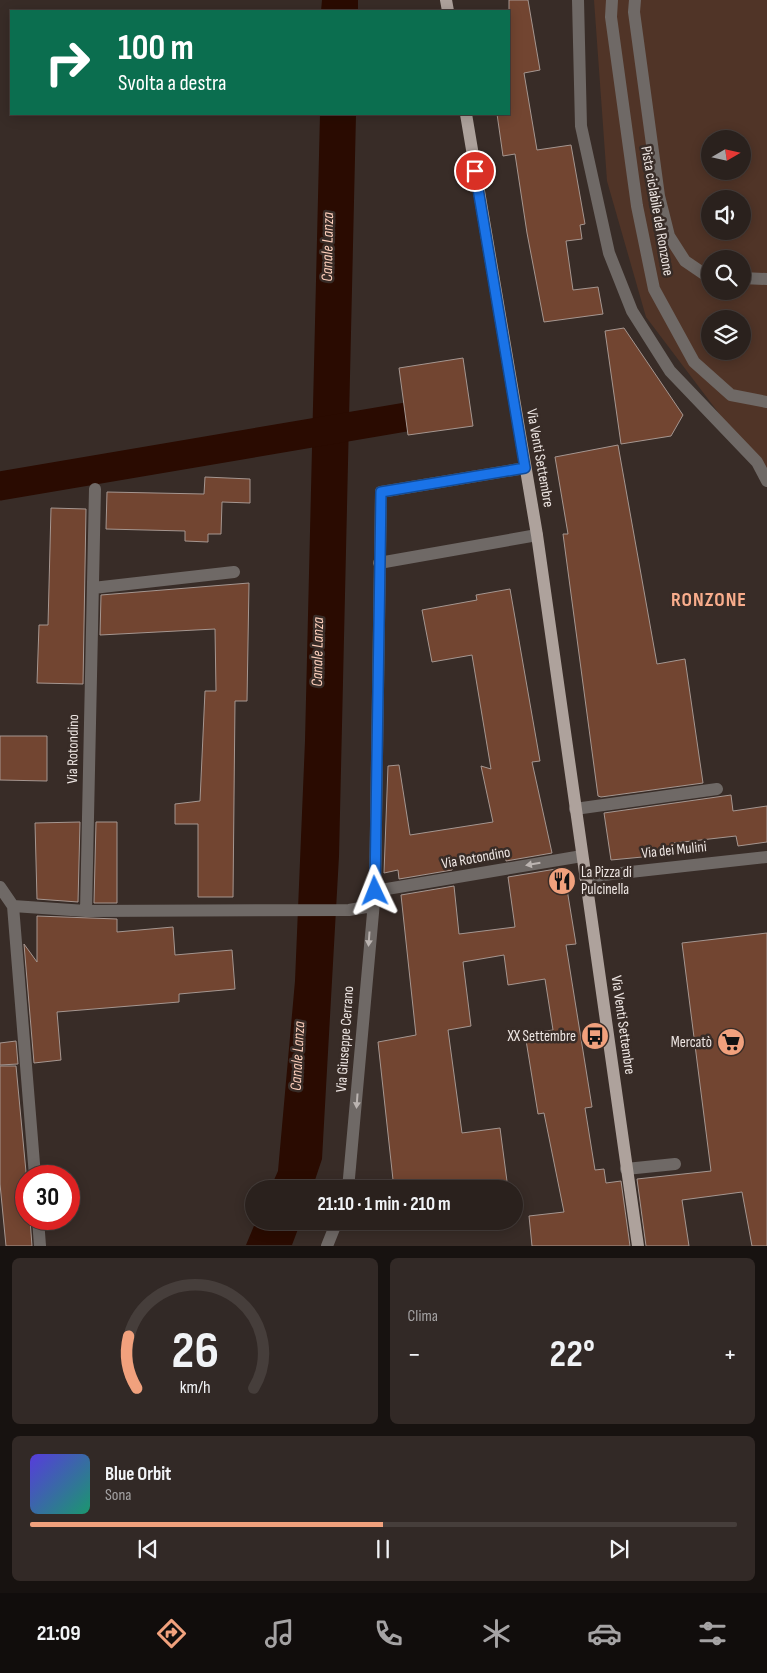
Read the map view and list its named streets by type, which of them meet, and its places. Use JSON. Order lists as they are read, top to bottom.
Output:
{
  "streets": {
    "main road": ["Via Venti Settembre"],
    "street": [
      "Pista ciclabile del Ronzone",
      "Via Rotondino",
      "Via dei Mulini",
      "Via Giuseppe Cerrano"
    ]
  },
  "crossings": [
    ["Via Venti Settembre", "Via Rotondino"],
    ["Via Venti Settembre", "Via dei Mulini"],
    ["Via Venti Settembre", "Via Giuseppe Cerrano"],
    ["Via Rotondino", "Via Giuseppe Cerrano"]
  ],
  "districts": ["RONZONE"],
  "water": ["Canale Lanza"],
  "places": {
    "restaurant": ["La Pizza di Pulcinella"],
    "bus stop": ["XX Settembre"],
    "supermarket": ["Mercatò"]
  },
  "north": "right",
  "page": {
    "turn": ["100 m", "Svolta a destra"],
    "limit": "30",
    "trip": "21:10 · 1 min · 210 m",
    "tile": "Clima",
    "heat": ["−", "22°", "+"],
    "song": ["Blue Orbit", "Sona"],
    "tabs": "21:09",
    "gauge": ["26", "km/h"]
  }
}
